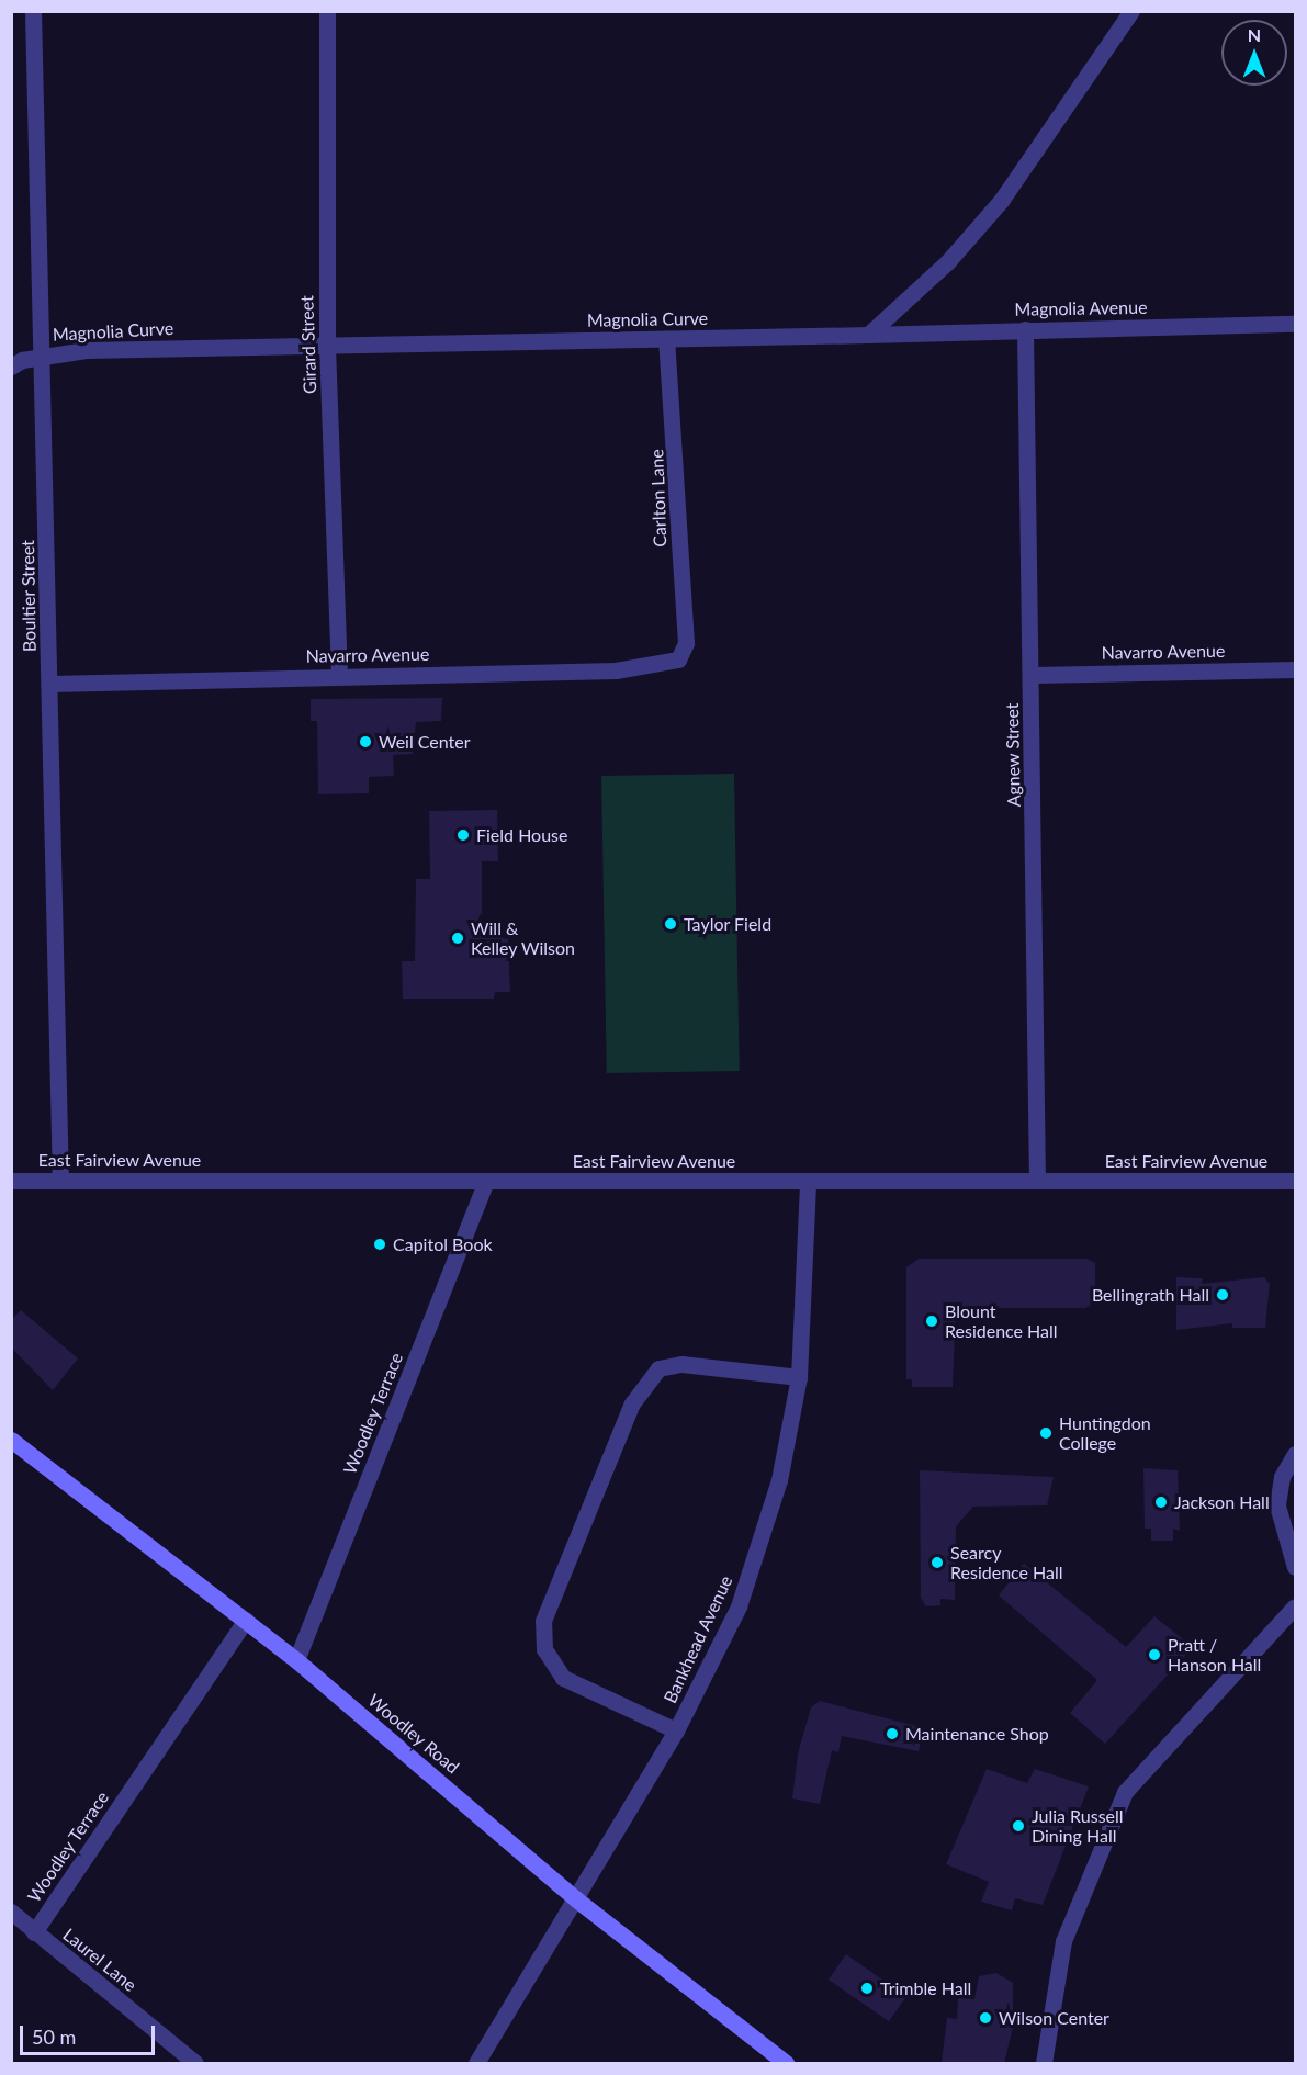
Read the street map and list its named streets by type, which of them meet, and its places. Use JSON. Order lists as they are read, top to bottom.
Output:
{
  "streets": {
    "main road": ["Woodley Road"],
    "street": [
      "Magnolia Avenue",
      "Magnolia Curve",
      "Girard Street",
      "Carlton Lane",
      "Boultier Street",
      "Navarro Avenue",
      "Agnew Street",
      "East Fairview Avenue",
      "Woodley Terrace",
      "Bankhead Avenue",
      "Laurel Lane"
    ]
  },
  "crossings": [
    ["Magnolia Avenue", "Magnolia Curve"],
    ["Magnolia Avenue", "Agnew Street"],
    ["Magnolia Curve", "Girard Street"],
    ["Magnolia Curve", "Carlton Lane"],
    ["Magnolia Curve", "Boultier Street"],
    ["Girard Street", "Navarro Avenue"],
    ["Carlton Lane", "Navarro Avenue"],
    ["Boultier Street", "Navarro Avenue"],
    ["Boultier Street", "East Fairview Avenue"],
    ["Navarro Avenue", "Agnew Street"],
    ["Agnew Street", "East Fairview Avenue"],
    ["East Fairview Avenue", "Woodley Terrace"],
    ["East Fairview Avenue", "Bankhead Avenue"],
    ["Woodley Terrace", "Woodley Road"],
    ["Woodley Terrace", "Laurel Lane"],
    ["Bankhead Avenue", "Woodley Road"]
  ],
  "places": [
    "Weil Center",
    "Field House",
    "Taylor Field",
    "Will & Kelley Wilson",
    "Capitol Book",
    "Bellingrath Hall",
    "Blount Residence Hall",
    "Huntingdon College",
    "Jackson Hall",
    "Searcy Residence Hall",
    "Pratt / Hanson Hall",
    "Maintenance Shop",
    "Julia Russell Dining Hall",
    "Trimble Hall",
    "Wilson Center"
  ],
  "scale_bar": "50 m",
  "north": "top"
}
